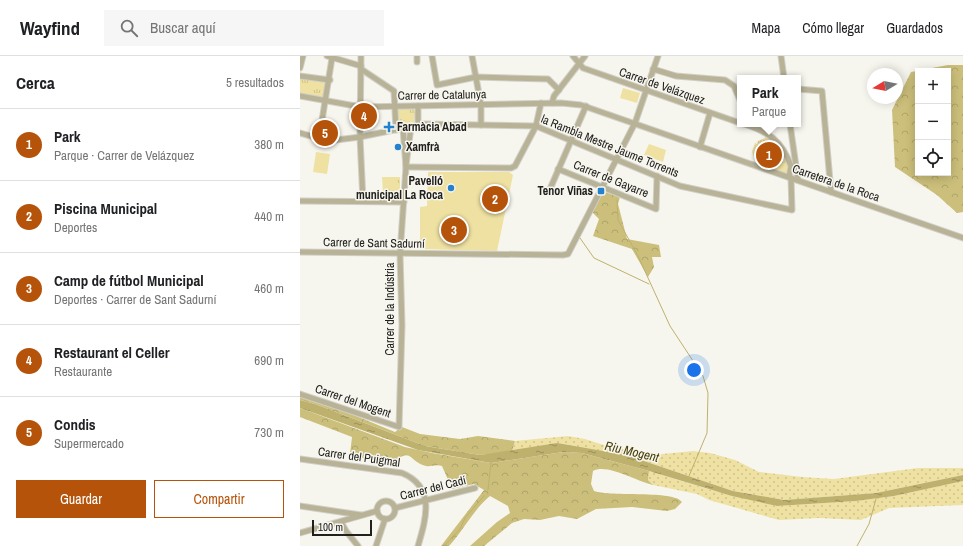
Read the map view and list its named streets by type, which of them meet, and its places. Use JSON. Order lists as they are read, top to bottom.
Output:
{
  "streets": {
    "street": [
      "Carrer de Velázquez",
      "Carrer de Catalunya",
      "la Rambla Mestre Jaume Torrents",
      "Carrer de Gayarre",
      "Carretera de la Roca",
      "Carrer de Sant Sadurní",
      "Carrer de la Indústria",
      "Carrer del Mogent",
      "Carrer del Puigmal",
      "Carrer del Cadí"
    ]
  },
  "crossings": [
    ["Carrer de Catalunya", "Carretera de la Roca"],
    ["la Rambla Mestre Jaume Torrents", "Carrer de Gayarre"],
    ["la Rambla Mestre Jaume Torrents", "Carretera de la Roca"],
    ["la Rambla Mestre Jaume Torrents", "Carrer de la Indústria"],
    ["Carrer de Gayarre", "Carrer de Sant Sadurní"],
    ["Carrer de Sant Sadurní", "Carrer de la Indústria"],
    ["Carrer de la Indústria", "Carrer del Mogent"],
    ["Carrer del Puigmal", "Carrer del Cadí"]
  ],
  "water": ["Riu Mogent"],
  "places": {
    "health": ["Farmàcia Abad"],
    "other": ["Xamfrà", "Pavelló municipal La Roca"],
    "transit": ["Tenor Viñas"]
  },
  "scale_bar": "100 m",
  "north": "left",
  "page": {
    "header": "Wayfind",
    "search": "Buscar aquí",
    "nav": ["Mapa", "Cómo llegar", "Guardados"],
    "heading": ["Cerca", "5 resultados"],
    "map_buttons": ["+", "−"],
    "popup": ["Park", "Parque"],
    "pins": [
      "4",
      "5",
      "1",
      "2",
      "3"
    ],
    "list": [
      {
        "mark": "1",
        "name": "Park",
        "note": "Parque · Carrer de Velázquez",
        "value": "380 m"
      },
      {
        "mark": "2",
        "name": "Piscina Municipal",
        "note": "Deportes",
        "value": "440 m"
      },
      {
        "mark": "3",
        "name": "Camp de fútbol Municipal",
        "note": "Deportes · Carrer de Sant Sadurní",
        "value": "460 m"
      },
      {
        "mark": "4",
        "name": "Restaurant el Celler",
        "note": "Restaurante",
        "value": "690 m"
      },
      {
        "mark": "5",
        "name": "Condis",
        "note": "Supermercado",
        "value": "730 m"
      }
    ],
    "buttons": ["Guardar", "Compartir"],
    "scale": "100 m"
  }
}
